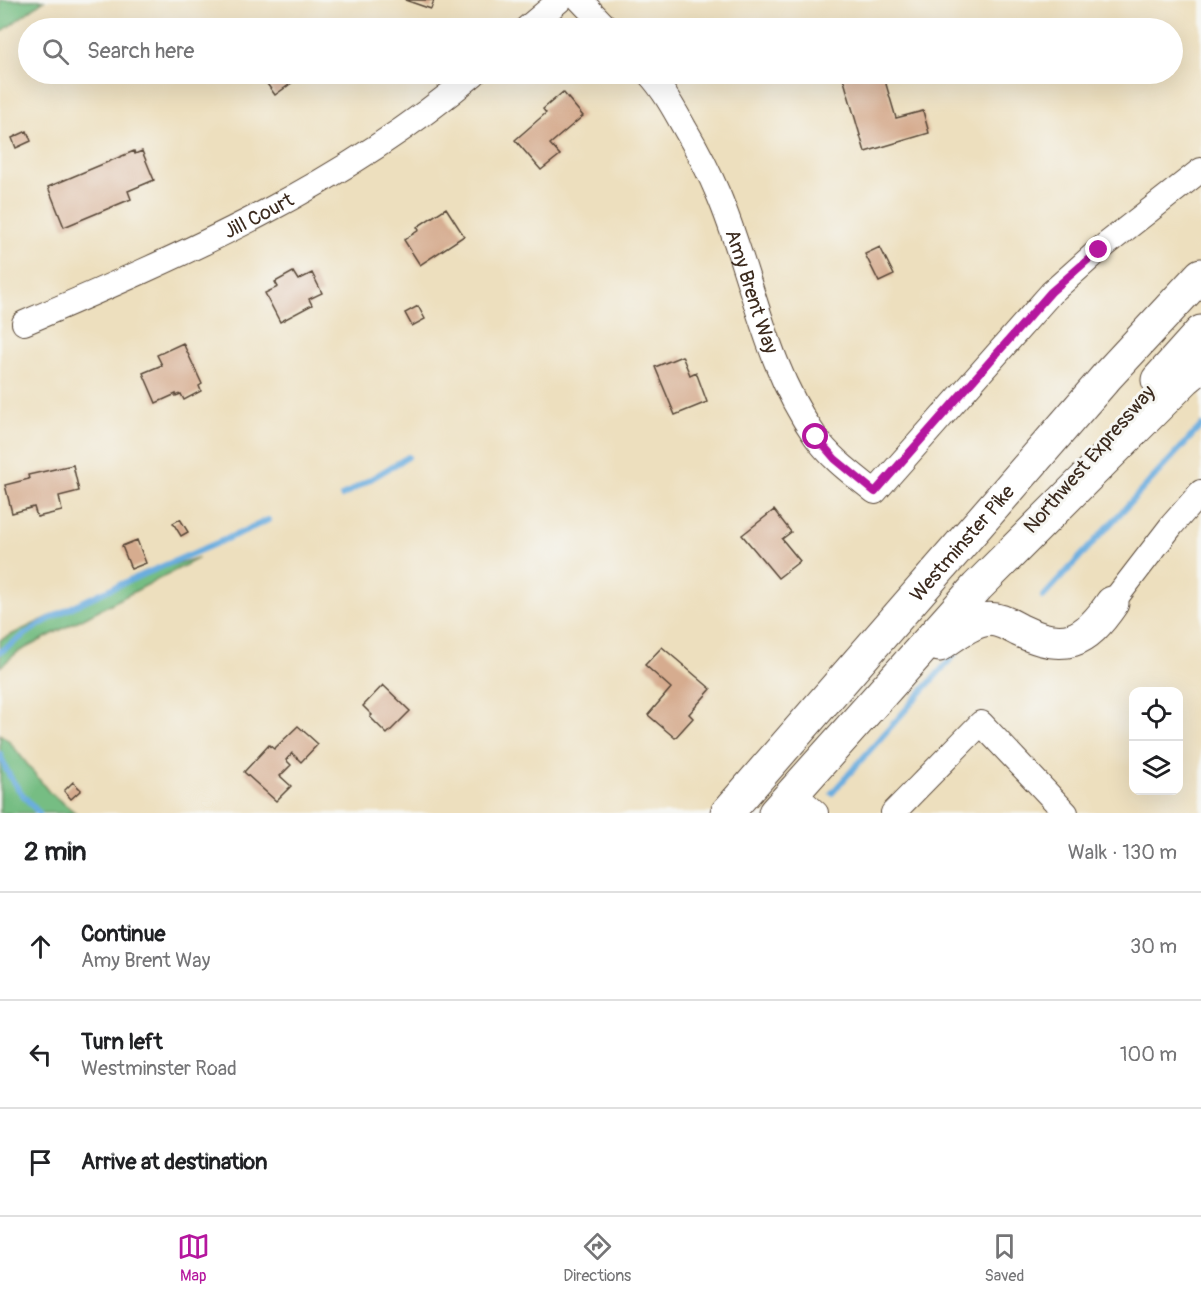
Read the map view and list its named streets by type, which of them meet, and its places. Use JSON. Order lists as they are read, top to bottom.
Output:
{
  "streets": {
    "highway": ["Northwest Expressway", "Westminster Pike"],
    "street": ["Jill Court", "Amy Brent Way"]
  },
  "crossings": [
    ["Northwest Expressway", "Westminster Pike"]
  ],
  "page": {
    "search": "Search here",
    "heading": ["2 min", "Walk · 130 m"],
    "list": [
      ["Continue", "Amy Brent Way", "30 m"],
      ["Turn left", "Westminster Road", "100 m"],
      "Arrive at destination"
    ],
    "nav": ["Map", "Directions", "Saved"]
  }
}
